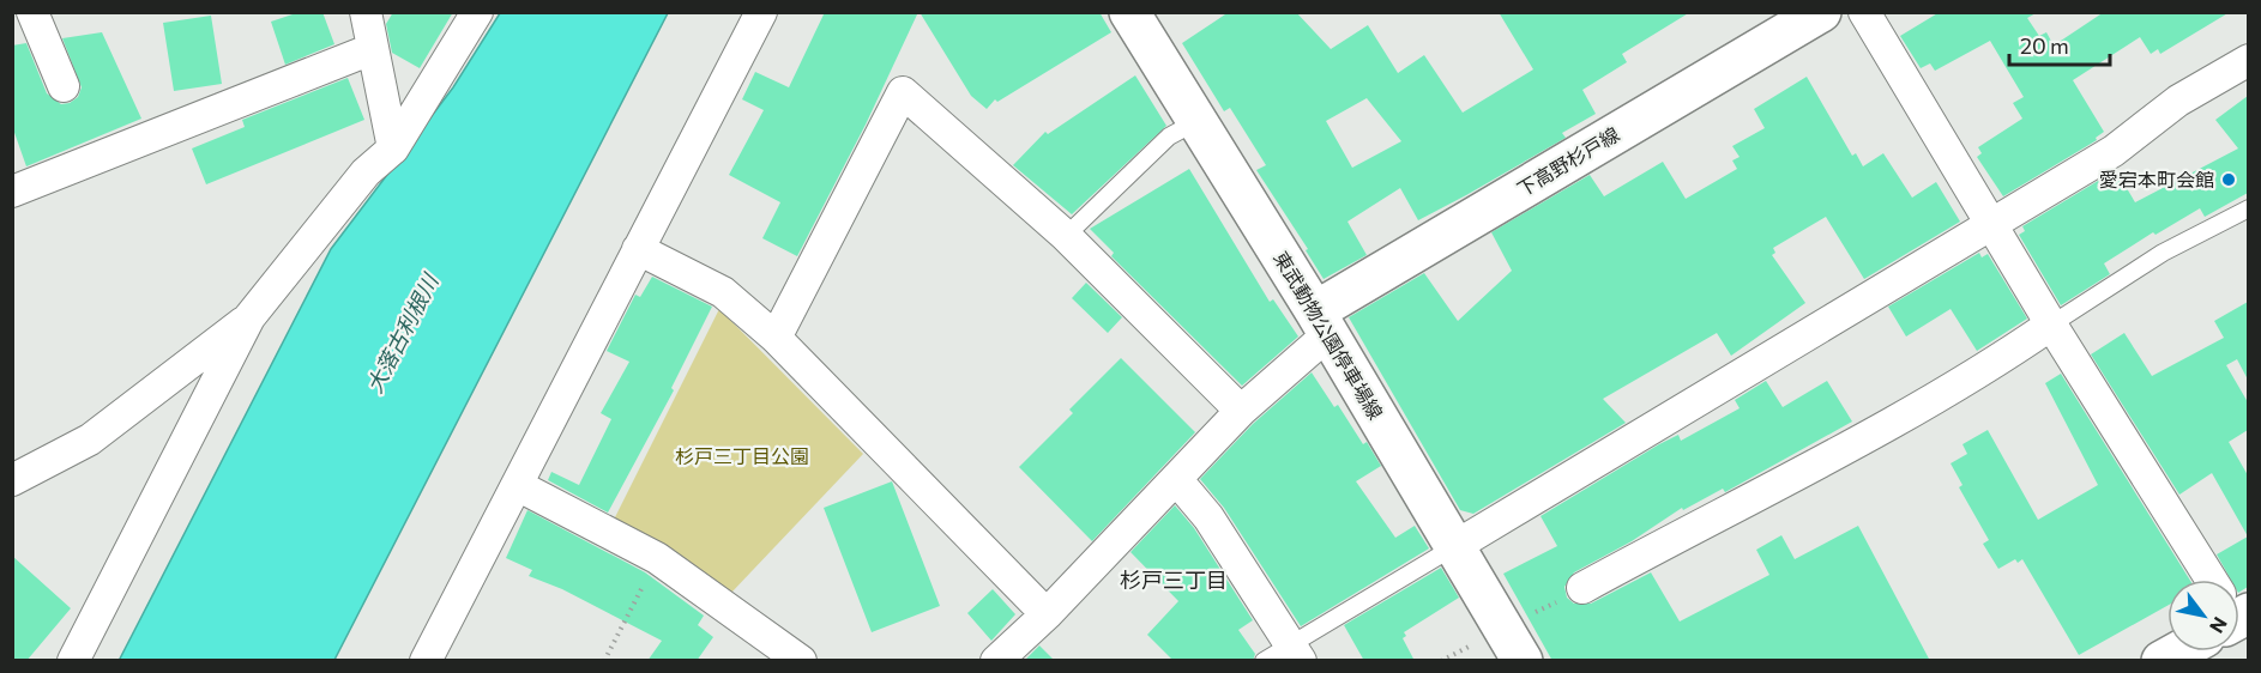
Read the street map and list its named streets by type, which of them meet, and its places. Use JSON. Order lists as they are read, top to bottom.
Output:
{
  "streets": {
    "main road": ["下高野杉戸線", "東武動物公園停車場線"]
  },
  "crossings": [
    ["下高野杉戸線", "東武動物公園停車場線"]
  ],
  "districts": ["杉戸三丁目"],
  "water": ["大落古利根川"],
  "parks": ["杉戸三丁目公園"],
  "places": ["愛宕本町会館"],
  "scale_bar": "20 m",
  "north": "bottom right"
}
